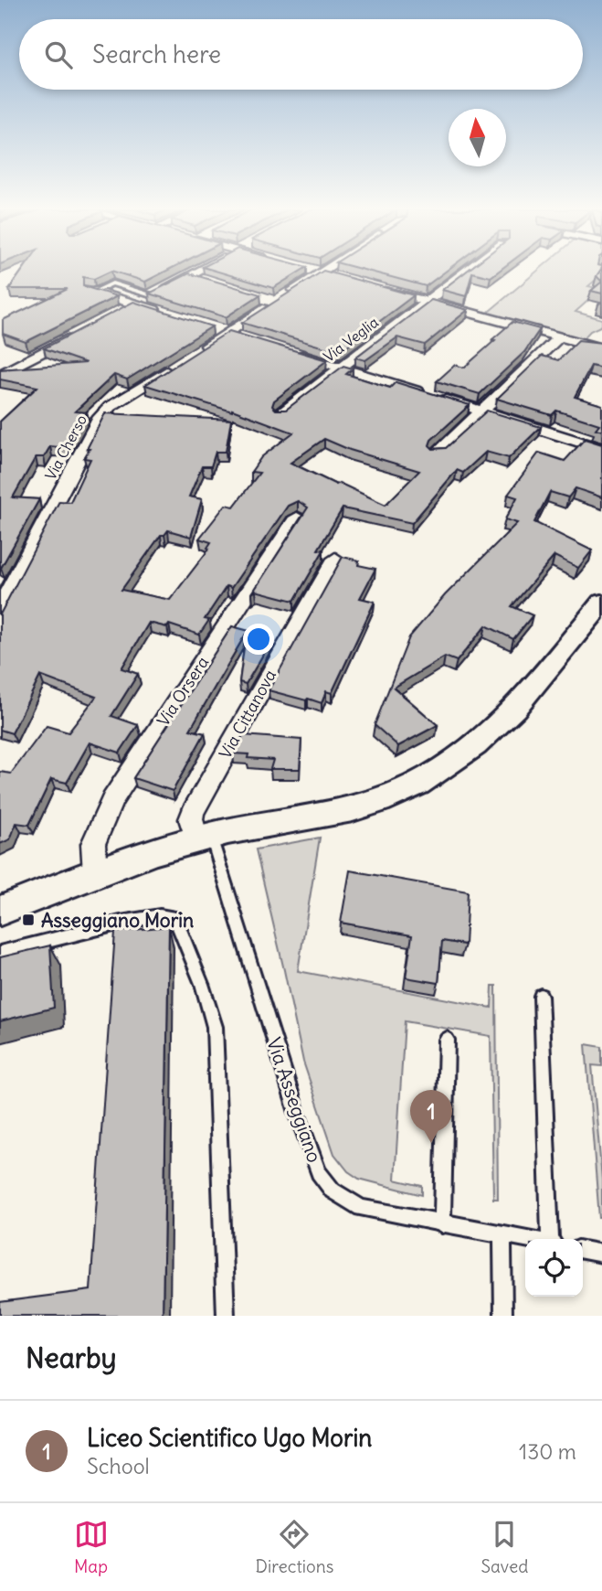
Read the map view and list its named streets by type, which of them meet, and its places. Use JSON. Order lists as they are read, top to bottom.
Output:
{
  "streets": {
    "street": [
      "Via Veglia",
      "Via Cherso",
      "Via Orsera",
      "Via Cittanova"
    ],
    "lane": ["Via Asseggiano"]
  },
  "crossings": [
    ["Via Cittanova", "Via Asseggiano"]
  ],
  "places": {
    "transit": ["Asseggiano Morin"]
  },
  "north": "top",
  "page": {
    "search": "Search here",
    "pins": "1",
    "heading": "Nearby",
    "list": [
      {
        "mark": "1",
        "name": "Liceo Scientifico Ugo Morin",
        "note": "School",
        "value": "130 m"
      }
    ],
    "nav": ["Map", "Directions", "Saved"]
  }
}
